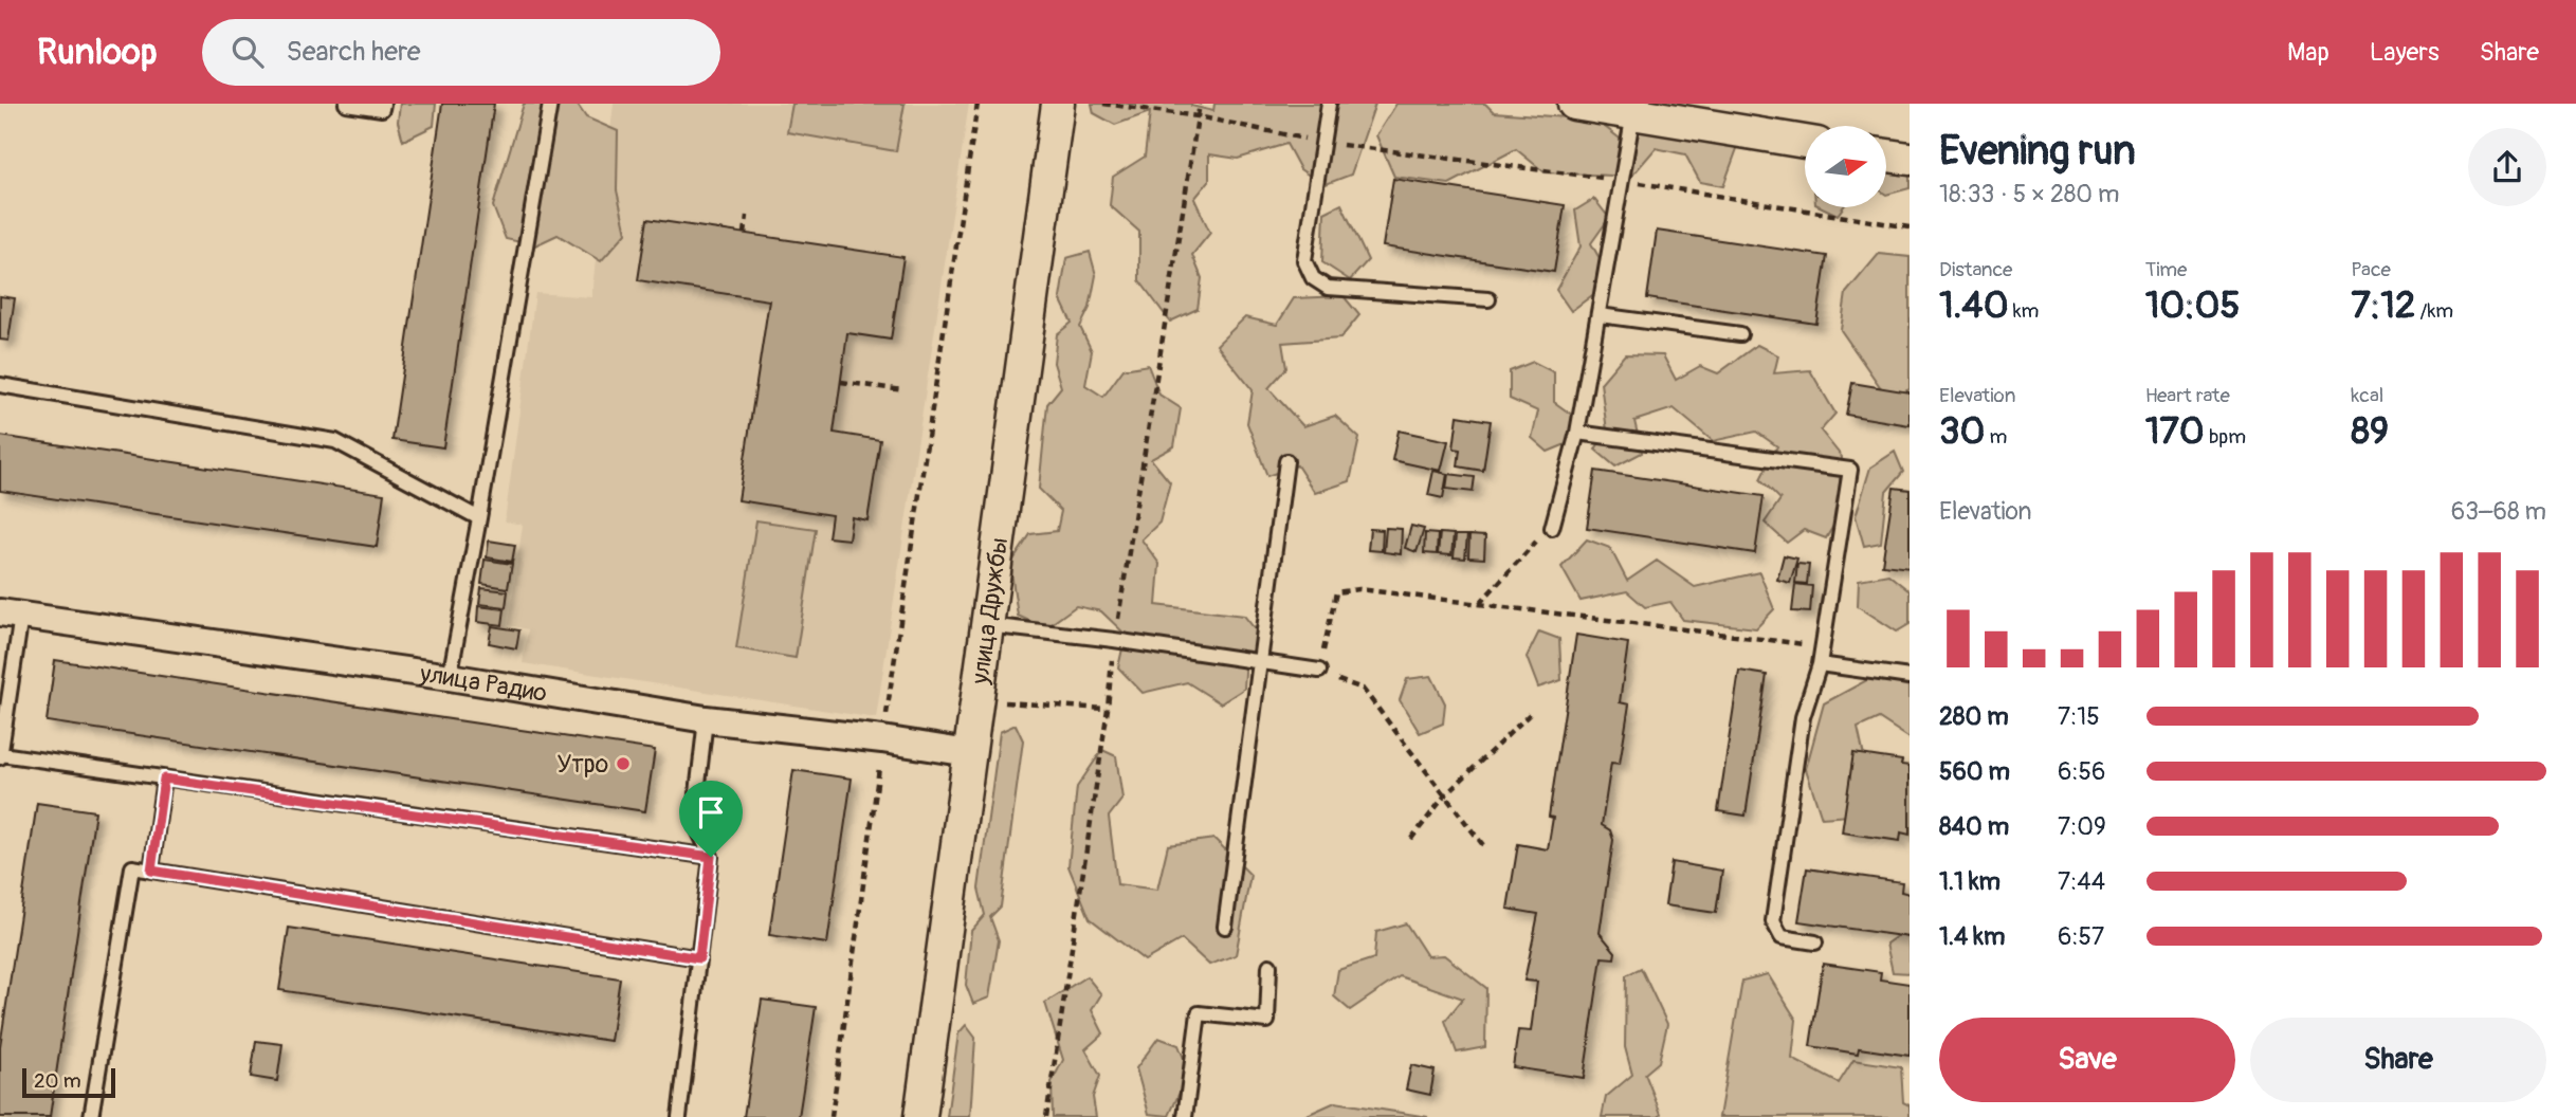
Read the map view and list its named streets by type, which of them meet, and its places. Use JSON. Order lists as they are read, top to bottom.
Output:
{
  "streets": {
    "street": ["улица Дружбы", "улица Радио"]
  },
  "crossings": [
    ["улица Дружбы", "улица Радио"]
  ],
  "places": ["Утро"],
  "scale_bar": "20 m",
  "north": "right",
  "page": {
    "header": "Runloop",
    "search": "Search here",
    "nav": ["Map", "Layers", "Share"],
    "heading": ["Evening run", "18:33 · 5 × 280 m"],
    "stats": [
      ["Distance", "1.40 km"],
      ["Time", "10:05"],
      ["Pace", "7:12 /km"],
      ["Elevation", "30 m"],
      ["Heart rate", "170 bpm"],
      ["kcal", "89"]
    ],
    "chart": ["Elevation", "63–68 m"],
    "list": [
      {
        "name": "280 m",
        "note": "7:15"
      },
      {
        "name": "560 m",
        "note": "6:56"
      },
      {
        "name": "840 m",
        "note": "7:09"
      },
      {
        "name": "1.1 km",
        "note": "7:44"
      },
      {
        "name": "1.4 km",
        "note": "6:57"
      }
    ],
    "buttons": ["Save", "Share"],
    "scale": "20 m"
  }
}
